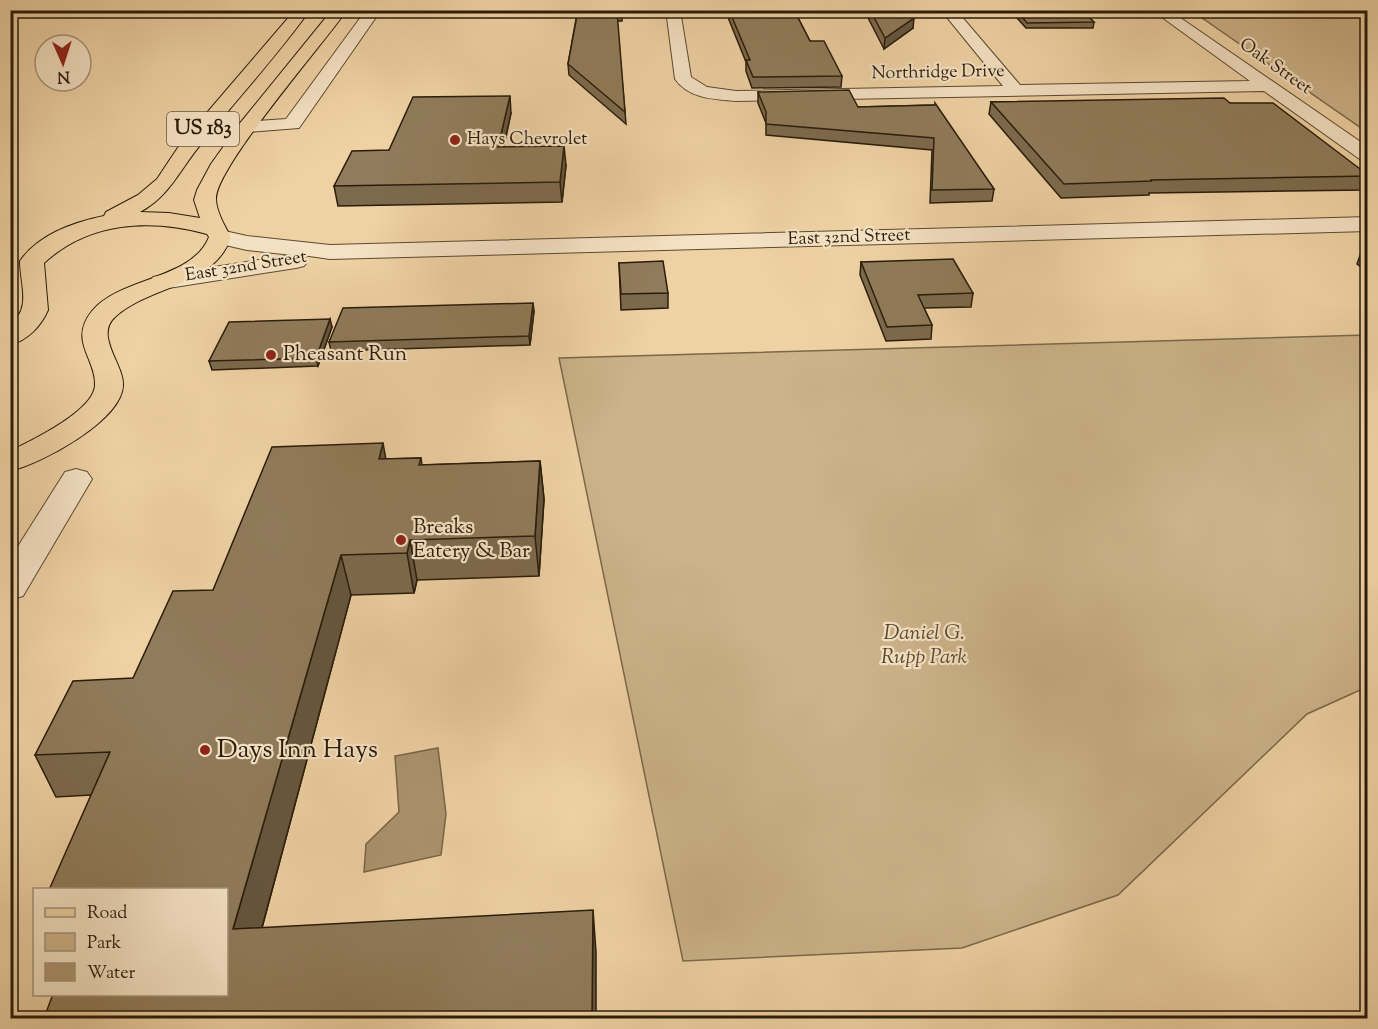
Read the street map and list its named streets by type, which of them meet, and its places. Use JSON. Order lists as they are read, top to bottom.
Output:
{
  "streets": {
    "main road": ["US 183"],
    "street": ["Oak Street", "Northridge Drive", "East 32nd Street"]
  },
  "crossings": [
    ["Oak Street", "Northridge Drive"],
    ["US 183", "East 32nd Street"]
  ],
  "parks": ["Daniel G. Rupp Park"],
  "places": [
    "Hays Chevrolet",
    "Pheasant Run",
    "Breaks Eatery & Bar",
    "Days Inn Hays"
  ],
  "legend": ["Road", "Park", "Water"],
  "north": "bottom"
}
